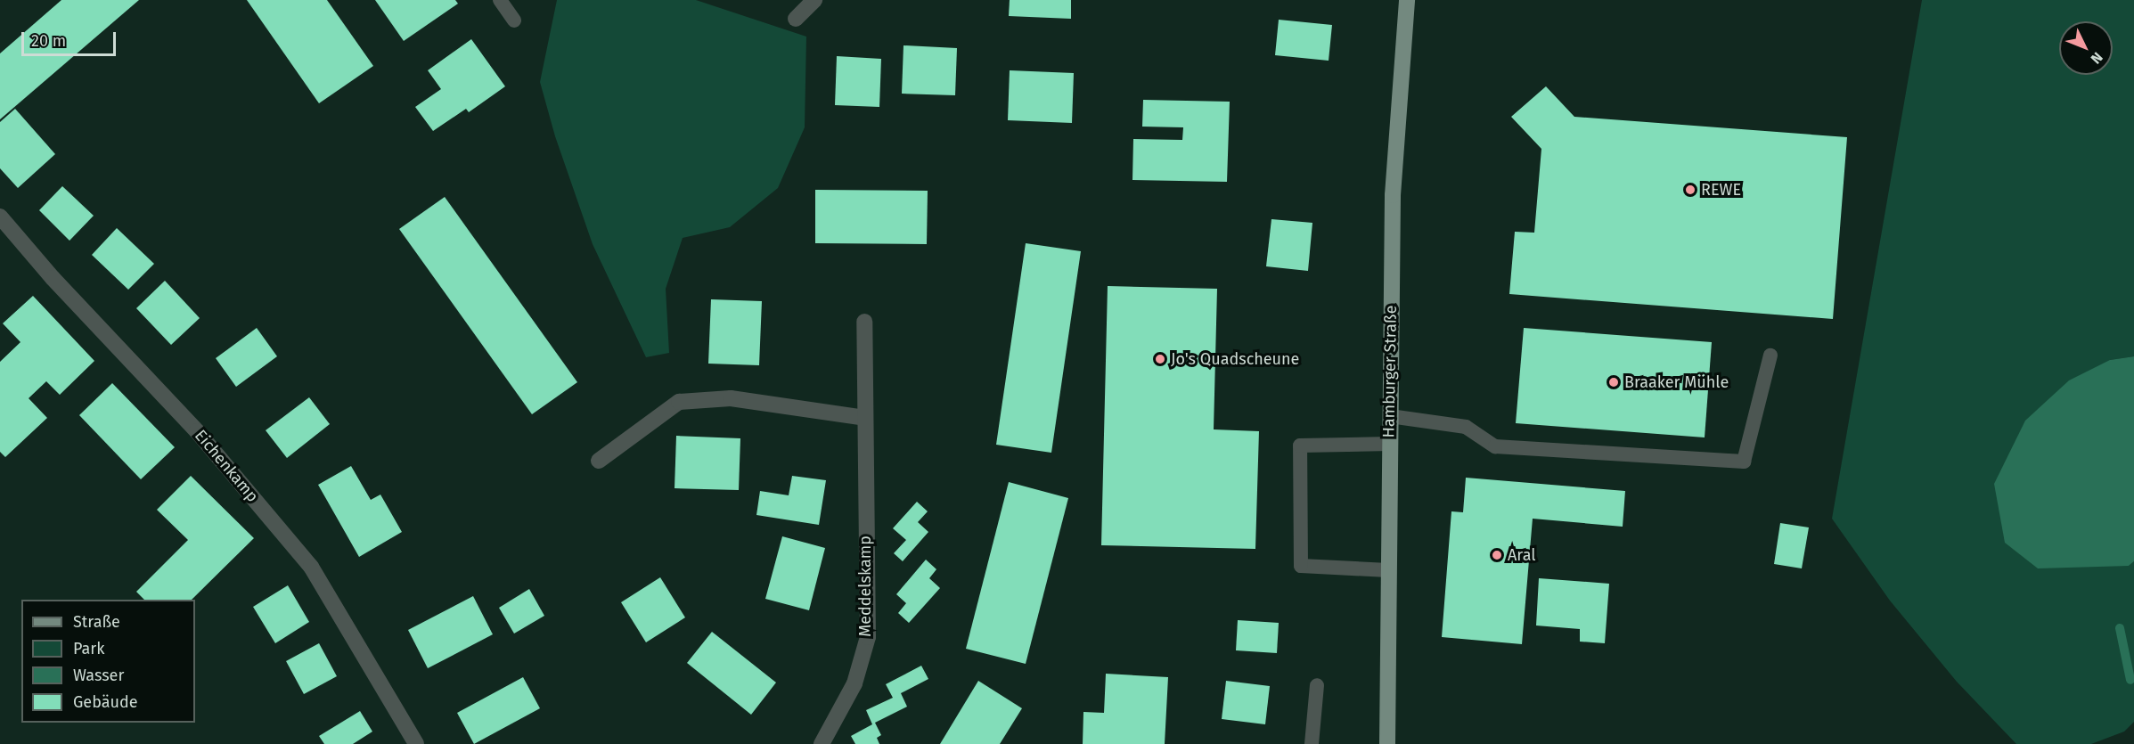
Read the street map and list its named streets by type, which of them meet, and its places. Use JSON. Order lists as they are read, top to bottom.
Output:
{
  "streets": {
    "main road": ["Hamburger Straße"],
    "street": ["Eichenkamp", "Meddelskamp"]
  },
  "places": [
    "REWE",
    "Jo's Quadscheune",
    "Braaker Mühle",
    "Aral"
  ],
  "legend": [
    "Straße",
    "Park",
    "Wasser",
    "Gebäude"
  ],
  "scale_bar": "20 m",
  "north": "bottom right"
}
